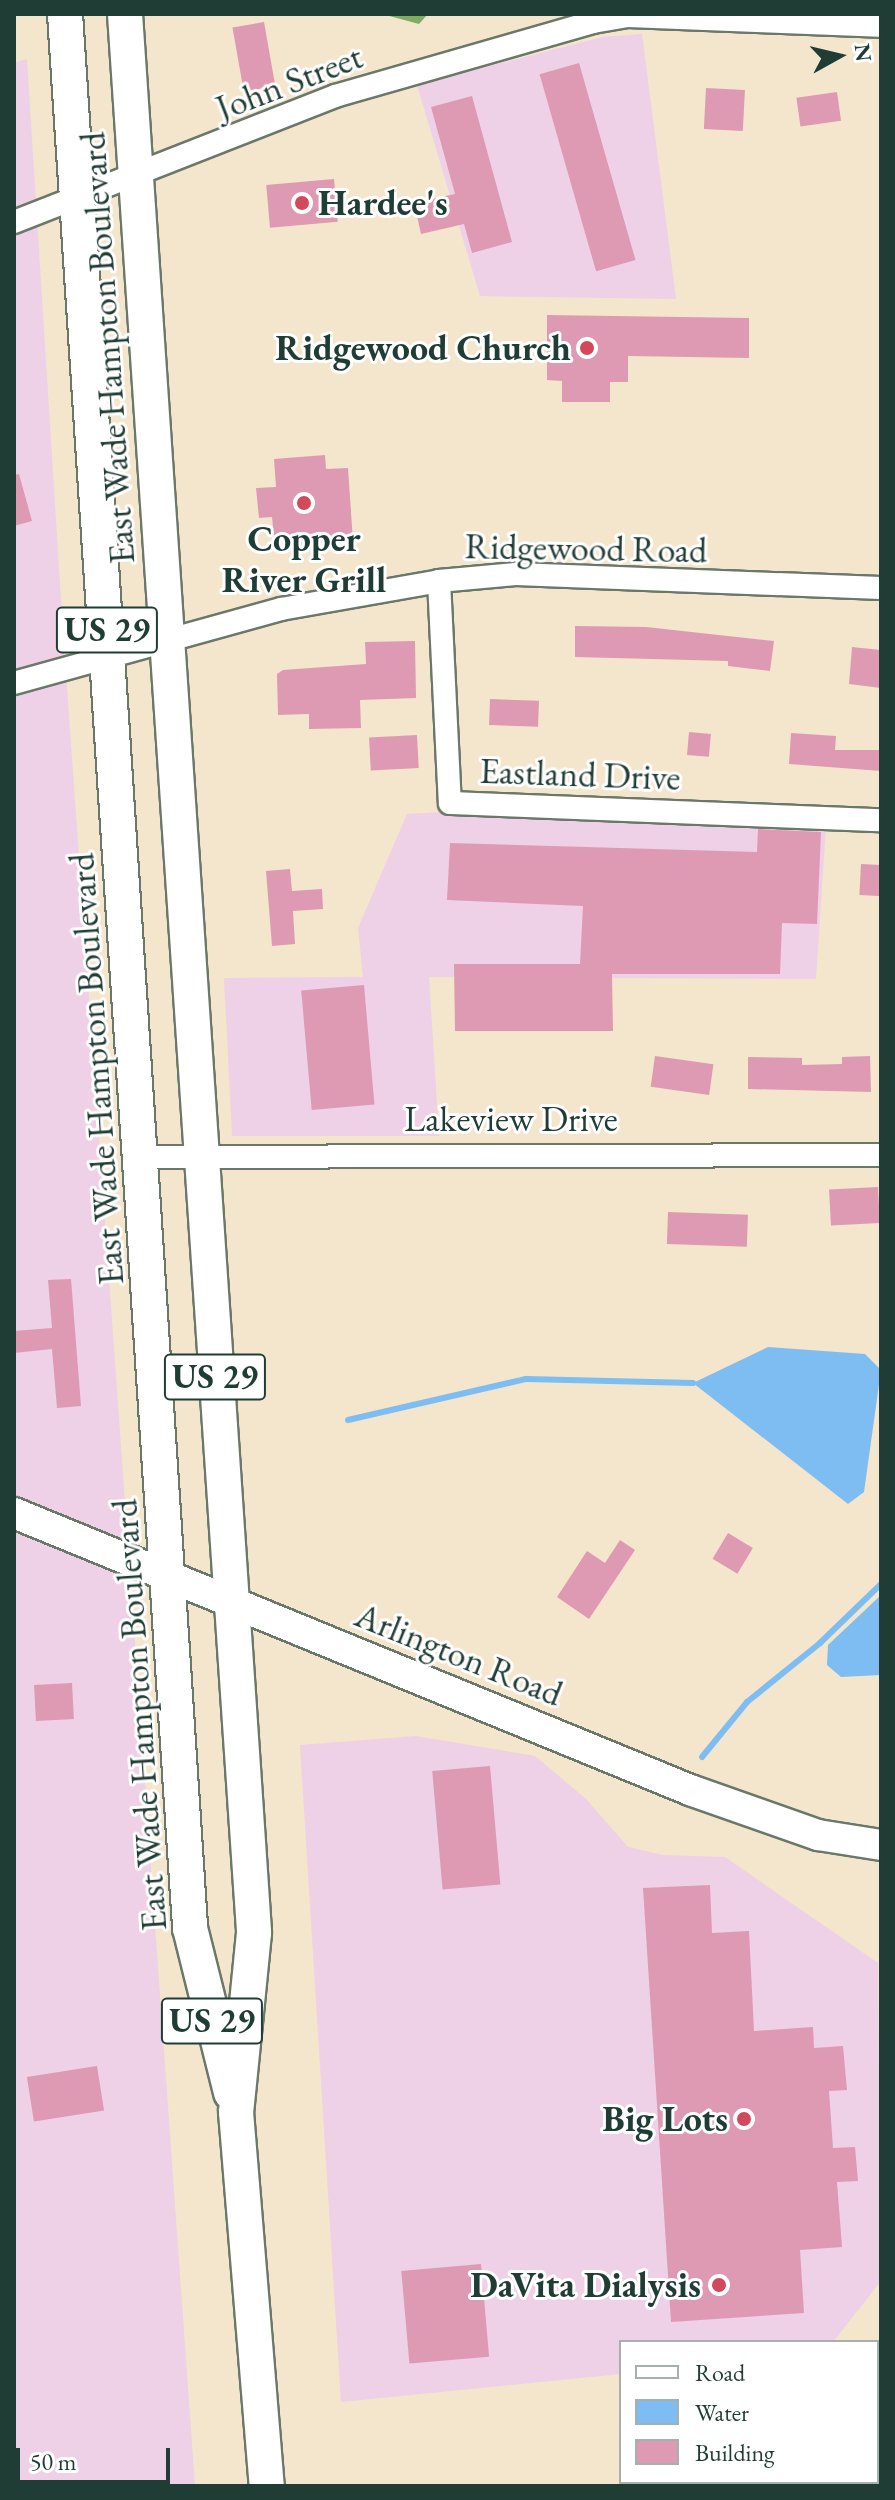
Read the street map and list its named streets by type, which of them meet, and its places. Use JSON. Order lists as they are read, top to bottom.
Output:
{
  "streets": {
    "main road": ["East Wade Hampton Boulevard", "US 29", "Arlington Road"],
    "street": [
      "John Street",
      "Ridgewood Road",
      "Eastland Drive",
      "Lakeview Drive"
    ]
  },
  "crossings": [
    ["John Street", "East Wade Hampton Boulevard"],
    ["East Wade Hampton Boulevard", "Ridgewood Road"],
    ["East Wade Hampton Boulevard", "Lakeview Drive"],
    ["East Wade Hampton Boulevard", "Arlington Road"],
    ["Ridgewood Road", "Eastland Drive"]
  ],
  "places": [
    "Hardee's",
    "Ridgewood Church",
    "Copper River Grill",
    "Big Lots",
    "DaVita Dialysis"
  ],
  "legend": ["Road", "Water", "Building"],
  "scale_bar": "50 m",
  "north": "right"
}
